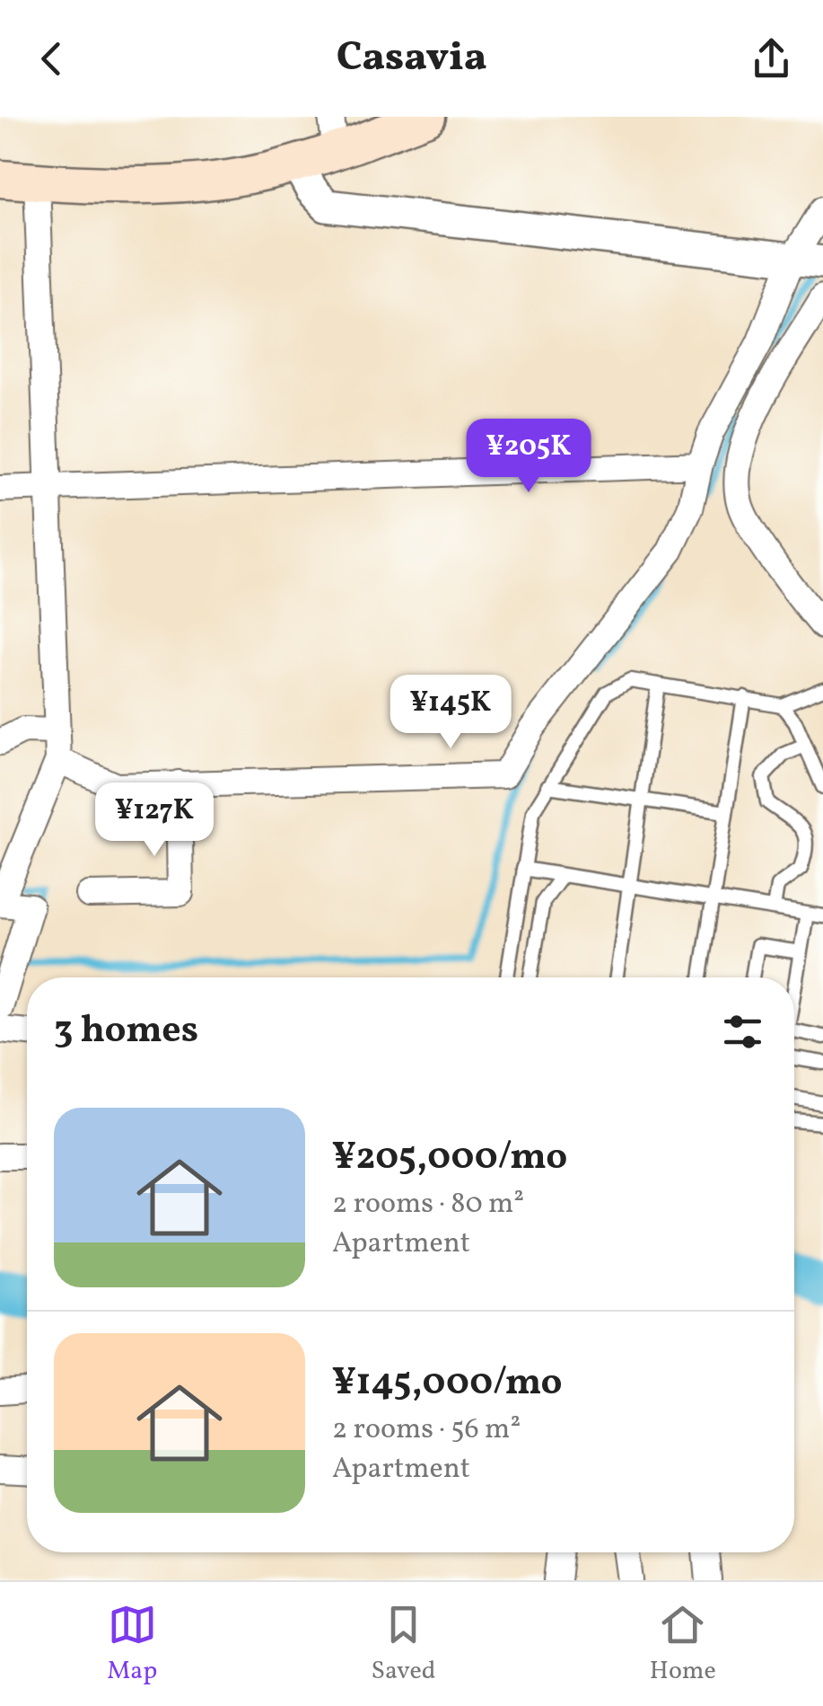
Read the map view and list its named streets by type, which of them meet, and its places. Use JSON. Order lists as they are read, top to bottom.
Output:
{
  "page": {
    "header": "Casavia",
    "price": ["¥205K", "¥145K", "¥127K"],
    "heading": "3 homes",
    "list": [
      {
        "name": "¥205,000/mo",
        "note": "2 rooms · 80 m² · Apartment"
      },
      {
        "name": "¥145,000/mo",
        "note": "2 rooms · 56 m² · Apartment"
      }
    ],
    "tabs": ["Map", "Saved", "Home"]
  }
}
